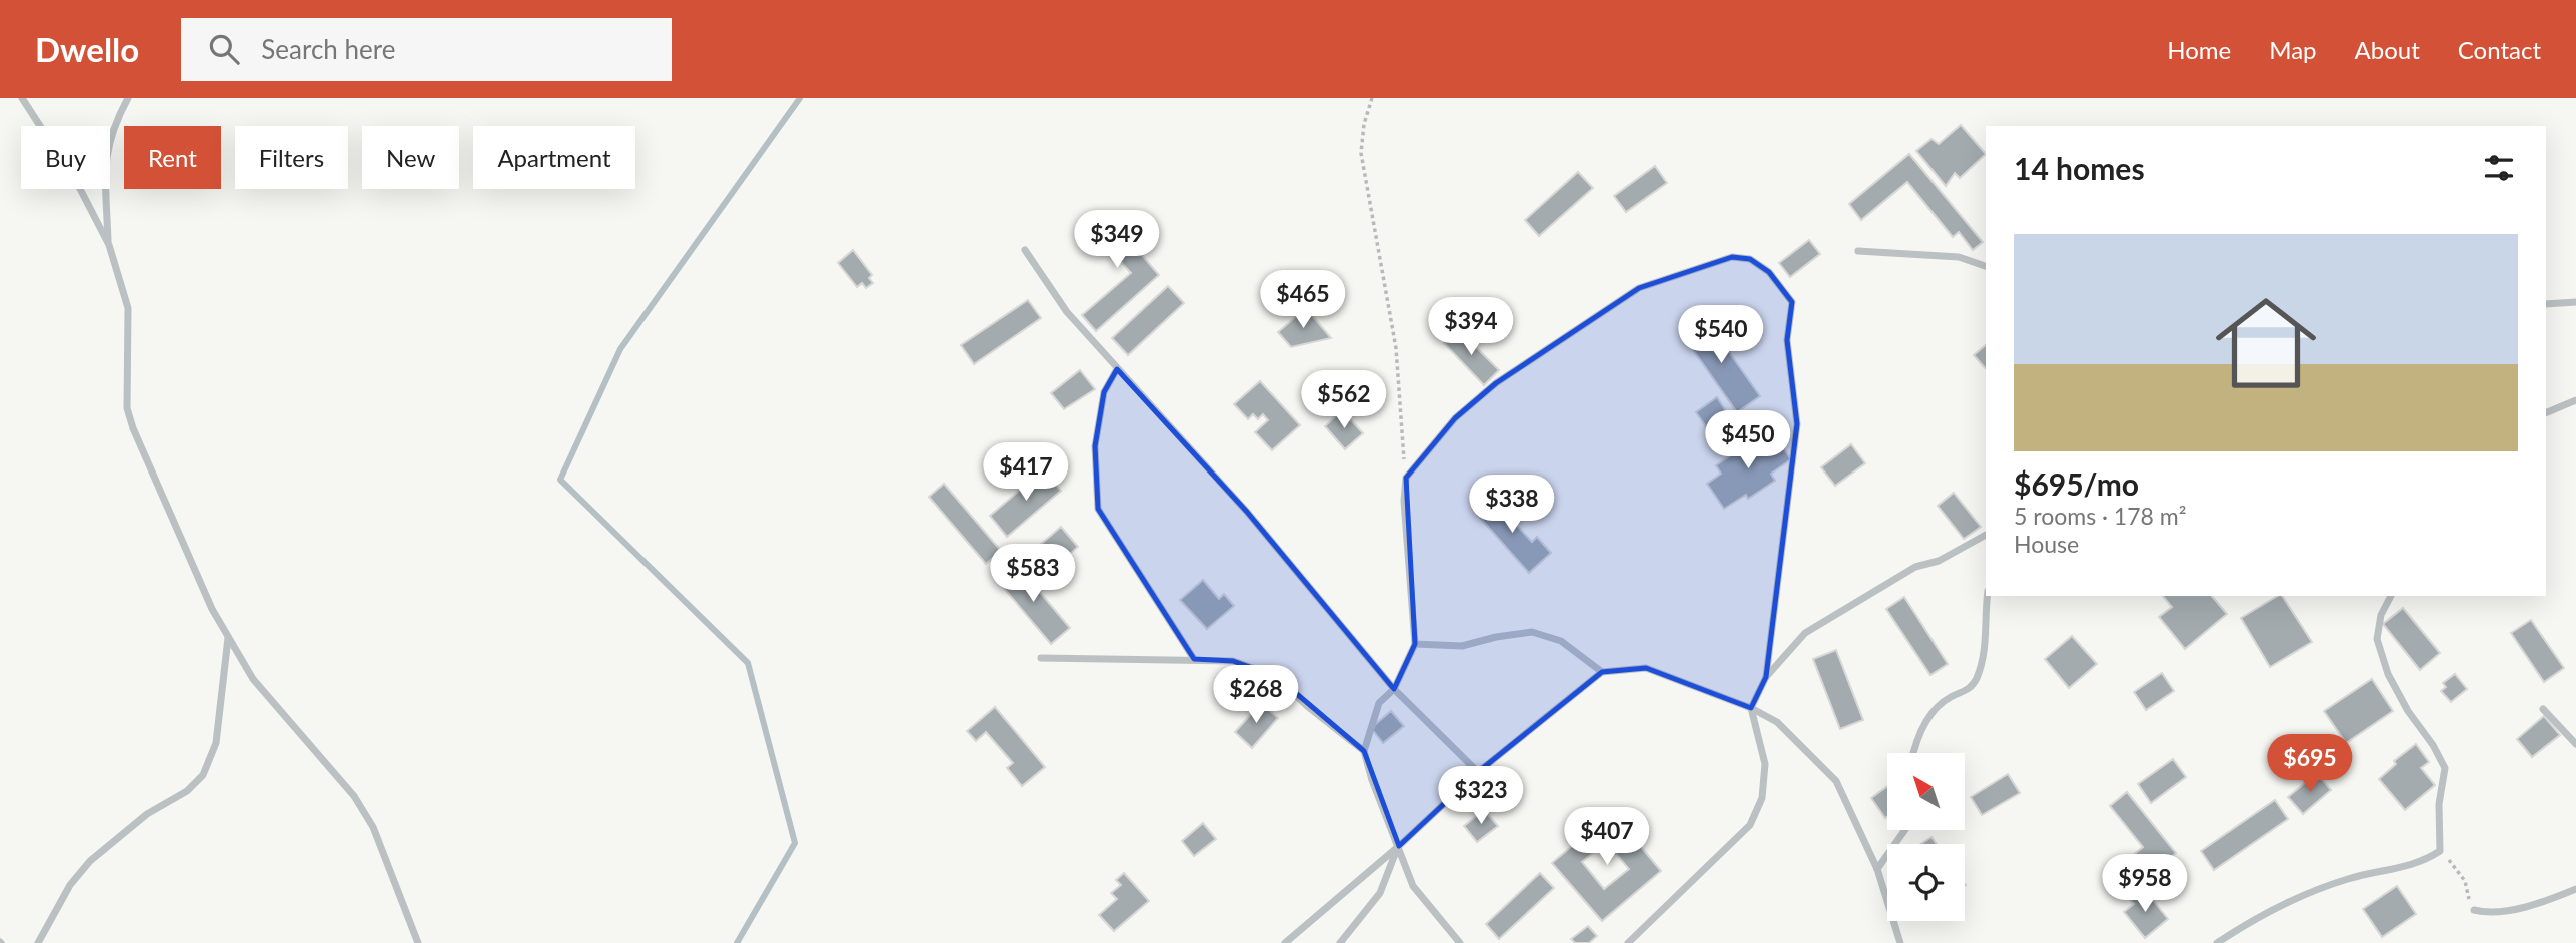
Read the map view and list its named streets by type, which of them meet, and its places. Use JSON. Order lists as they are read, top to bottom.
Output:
{
  "north": "top left",
  "page": {
    "header": "Dwello",
    "search": "Search here",
    "nav": [
      "Home",
      "Map",
      "About",
      "Contact"
    ],
    "chip": [
      "Buy",
      "Rent",
      "Filters",
      "New",
      "Apartment"
    ],
    "heading": "14 homes",
    "price": [
      "$349",
      "$465",
      "$394",
      "$540",
      "$562",
      "$450",
      "$417",
      "$338",
      "$583",
      "$268",
      "$695",
      "$323",
      "$407",
      "$958"
    ],
    "list": [
      {
        "name": "$695/mo",
        "note": "5 rooms · 178 m² · House"
      }
    ]
  }
}
